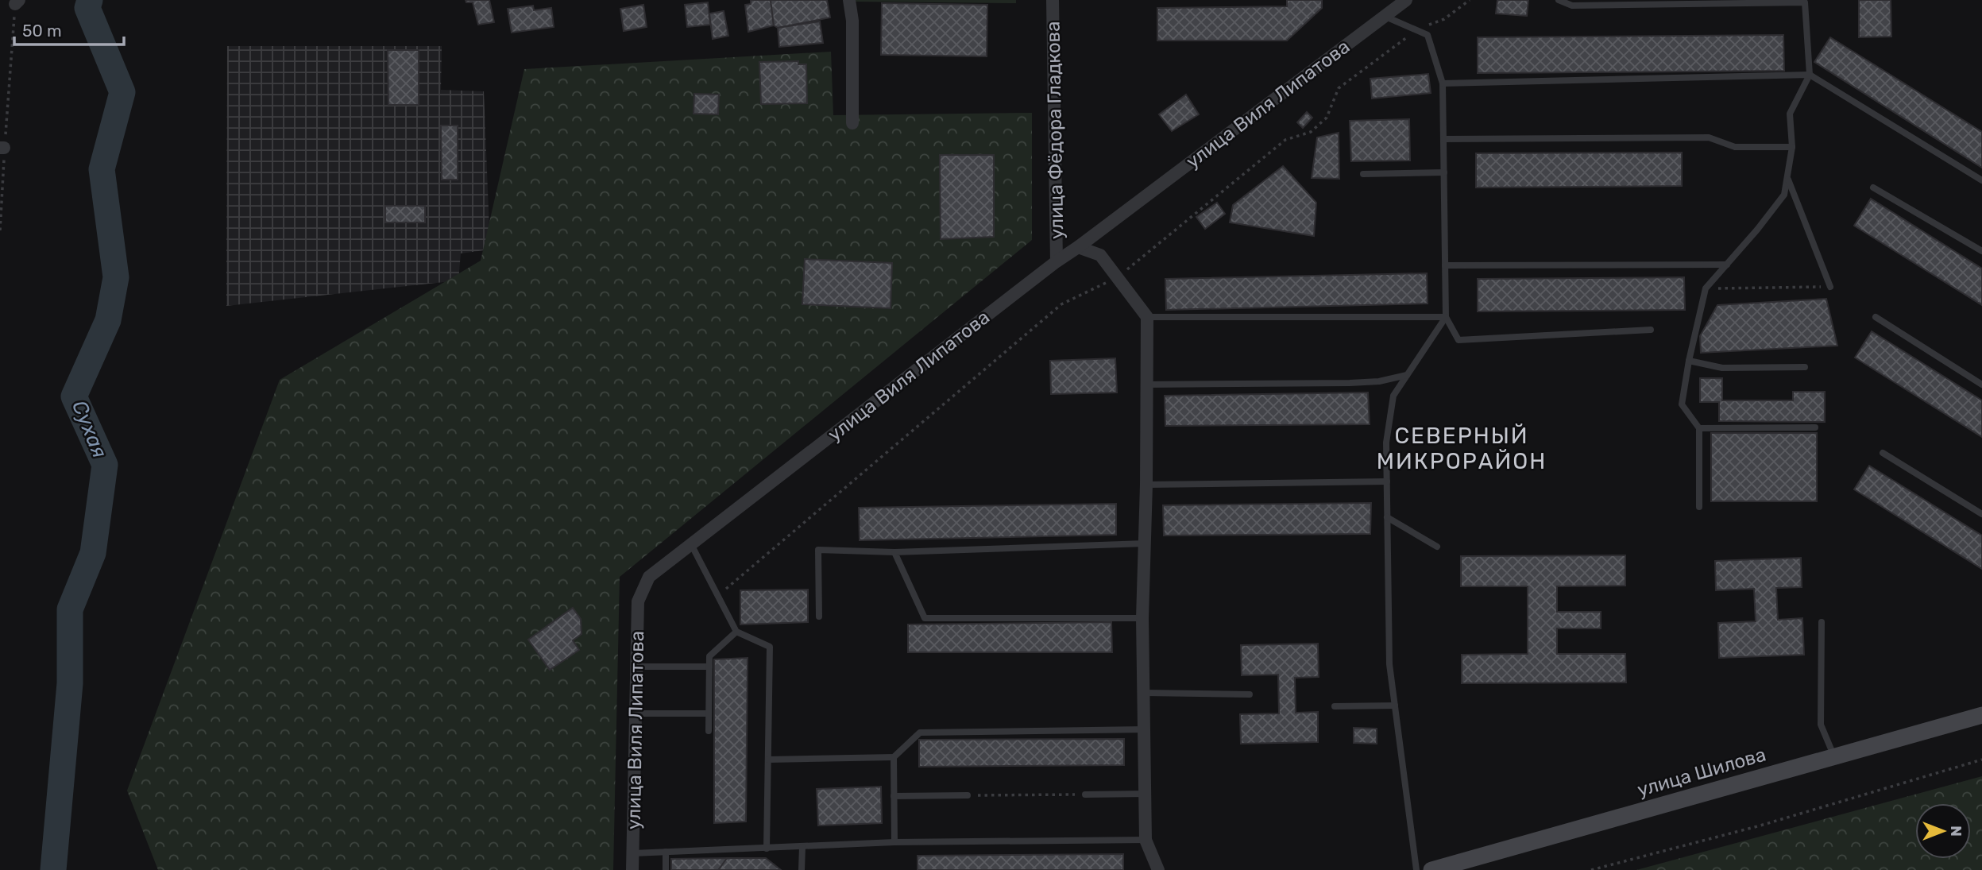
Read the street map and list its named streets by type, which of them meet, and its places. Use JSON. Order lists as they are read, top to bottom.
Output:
{
  "streets": {
    "main road": ["улица Шилова"],
    "street": ["улица Виля Липатова", "улица Фёдора Гладкова"]
  },
  "crossings": [
    ["улица Виля Липатова", "улица Фёдора Гладкова"]
  ],
  "districts": ["СЕВЕРНЫЙ МИКРОРАЙОН"],
  "water": ["Сухая"],
  "scale_bar": "50 m",
  "north": "right"
}
